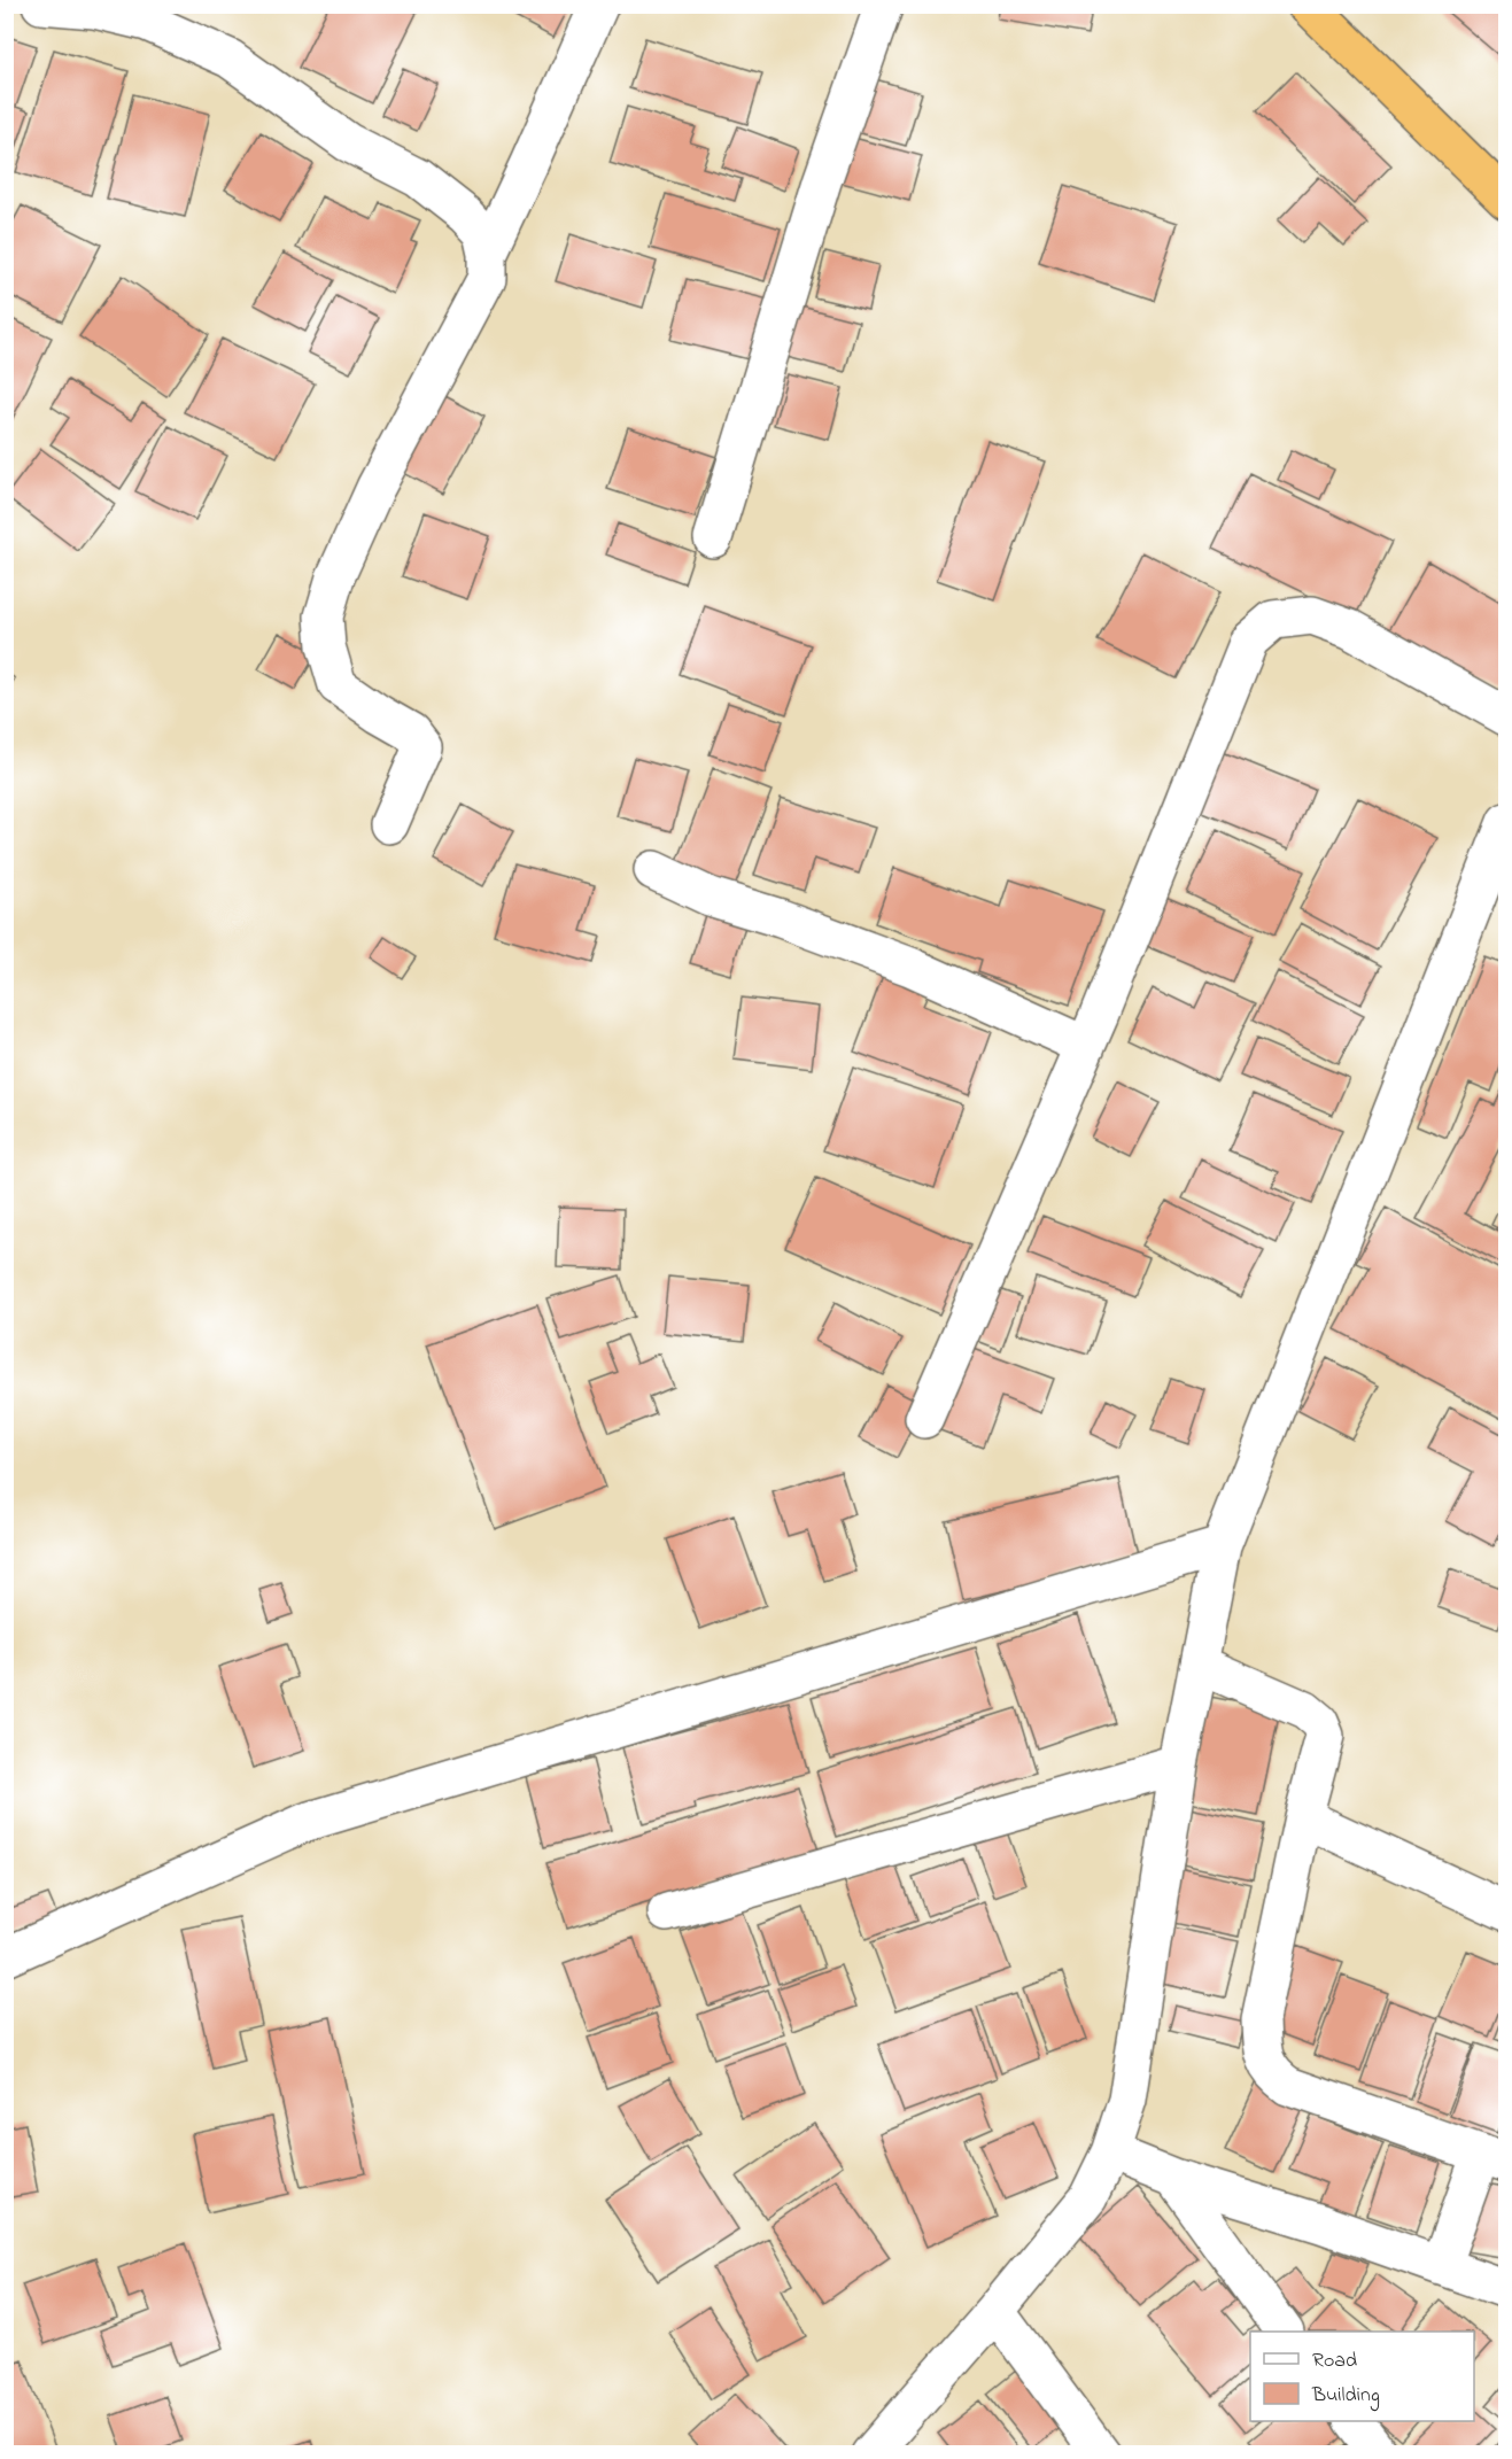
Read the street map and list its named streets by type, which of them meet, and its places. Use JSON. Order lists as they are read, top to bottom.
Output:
{
  "legend": ["Road", "Building"]
}
